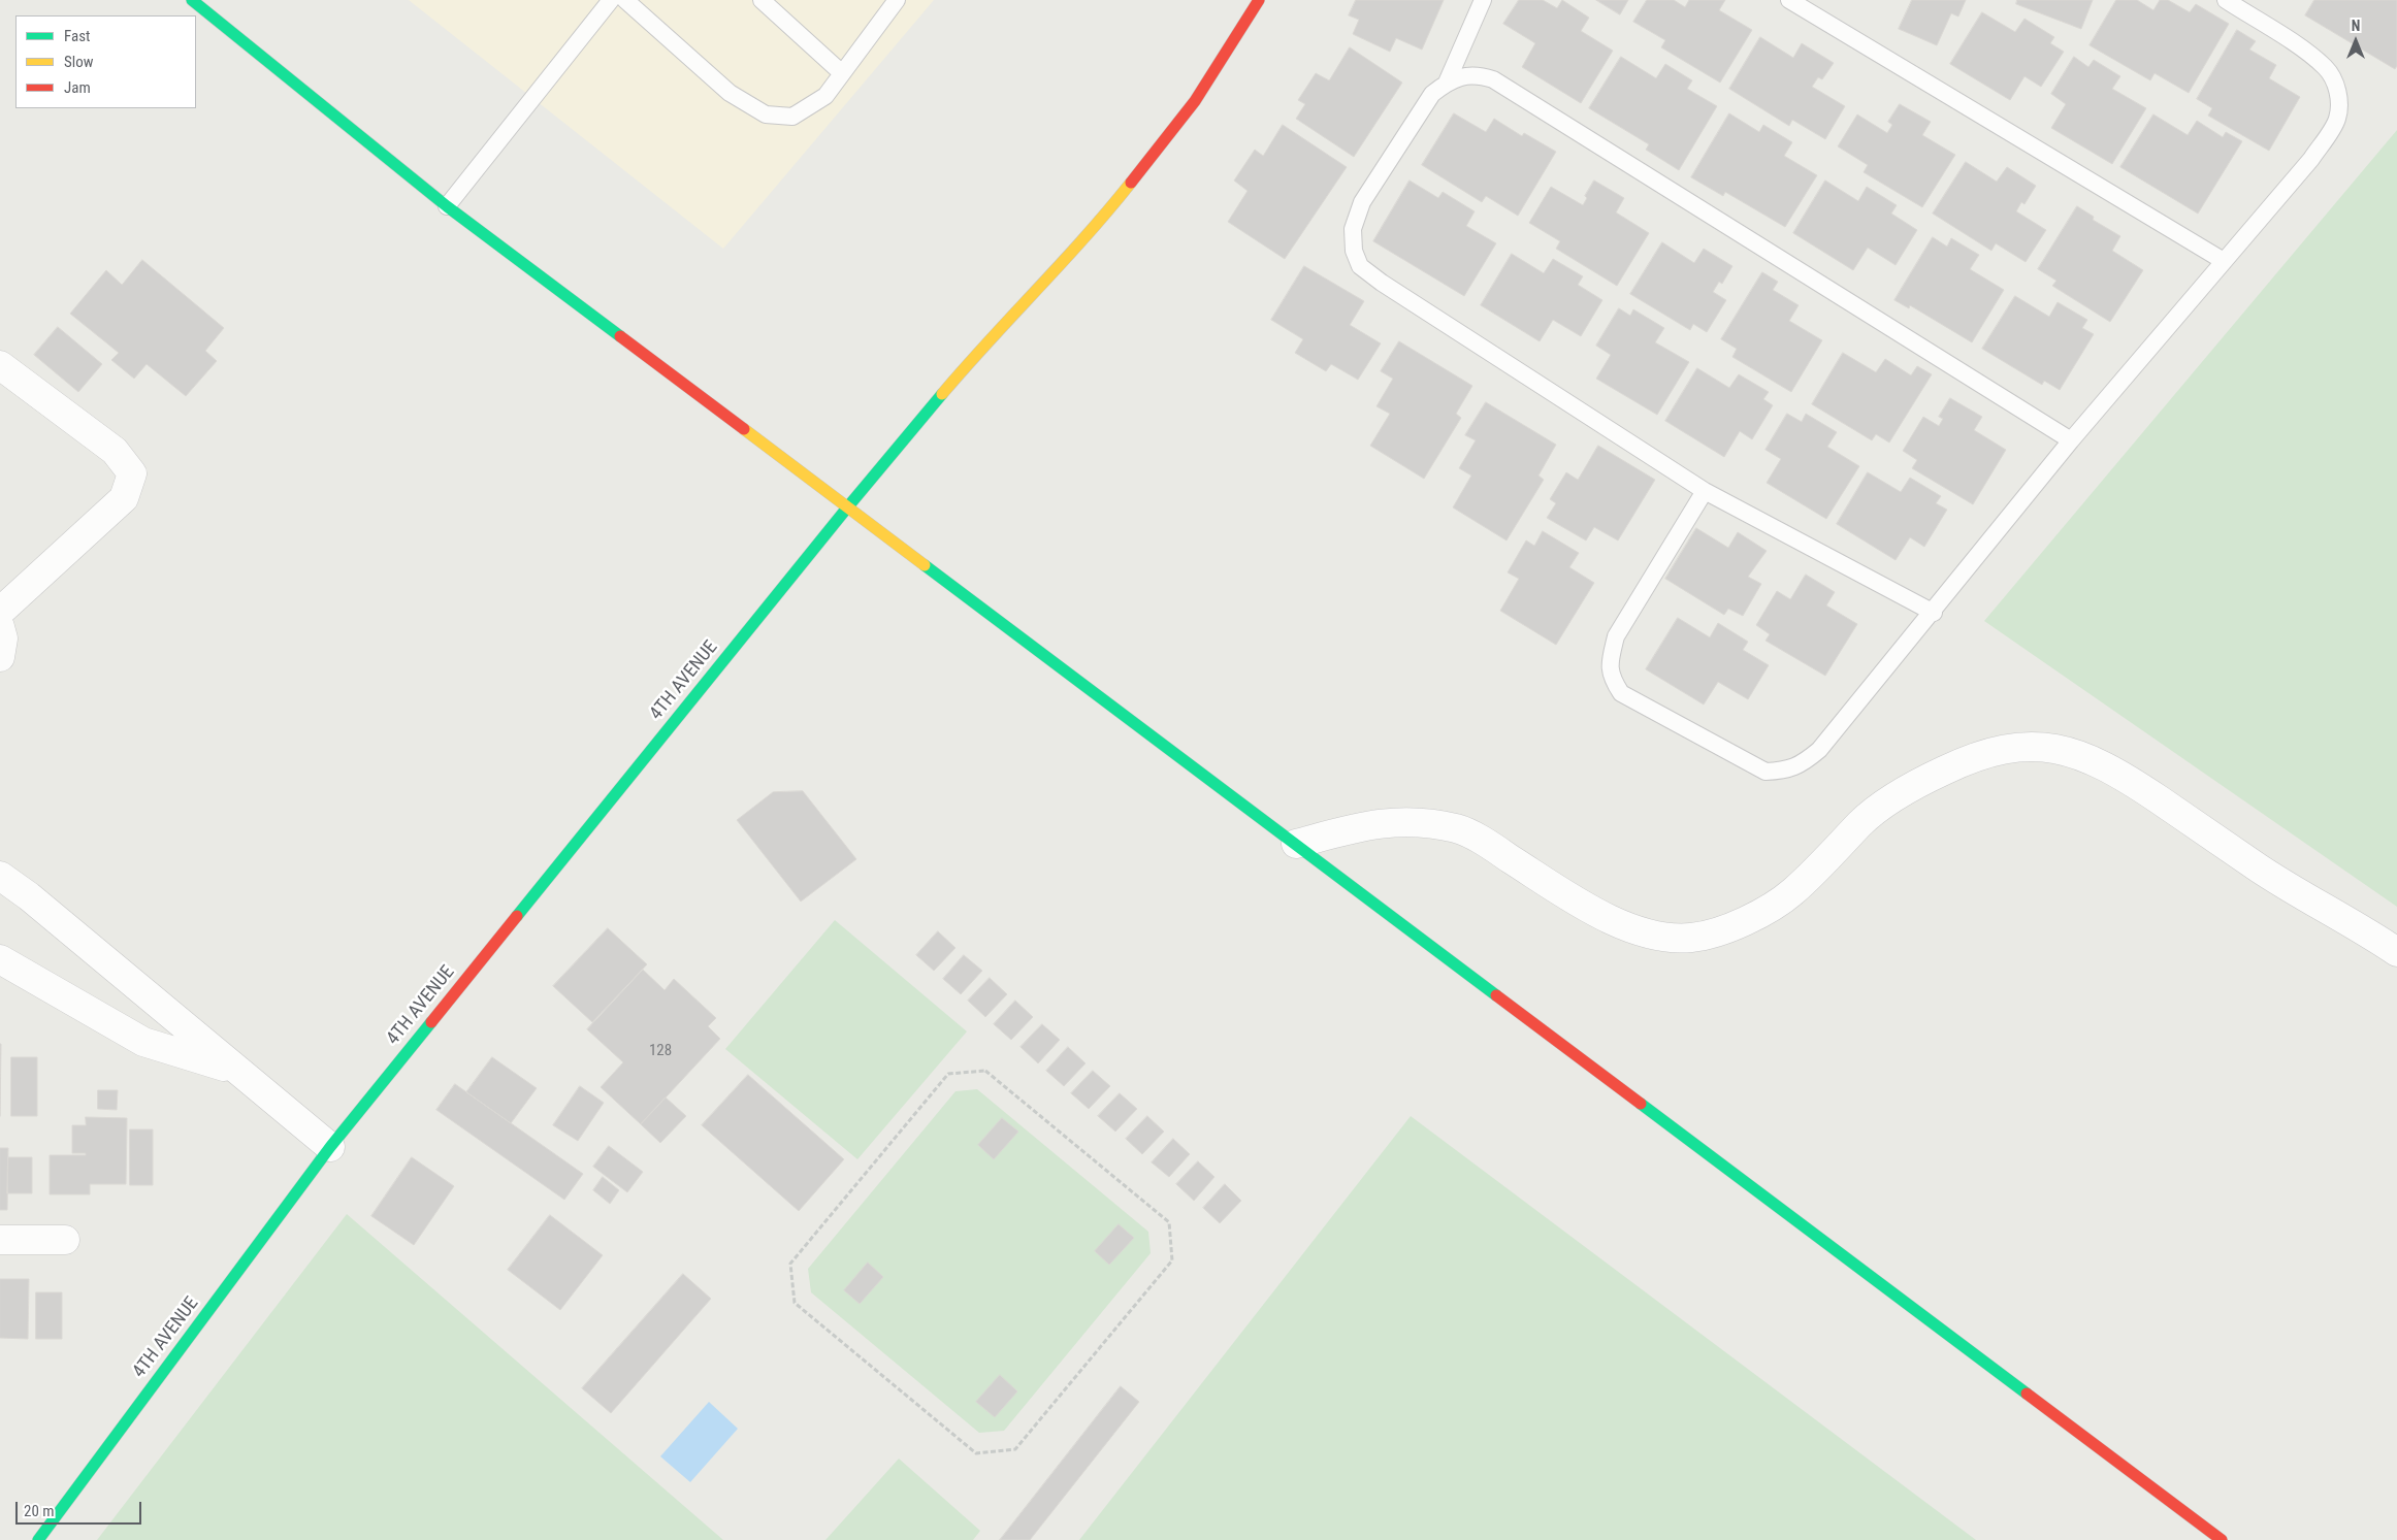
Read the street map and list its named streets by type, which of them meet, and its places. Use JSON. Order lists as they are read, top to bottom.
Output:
{
  "streets": {
    "main road": ["4TH AVENUE"]
  },
  "house_numbers": ["128"],
  "legend": ["Fast", "Slow", "Jam"],
  "scale_bar": "20 m",
  "north": "top"
}
